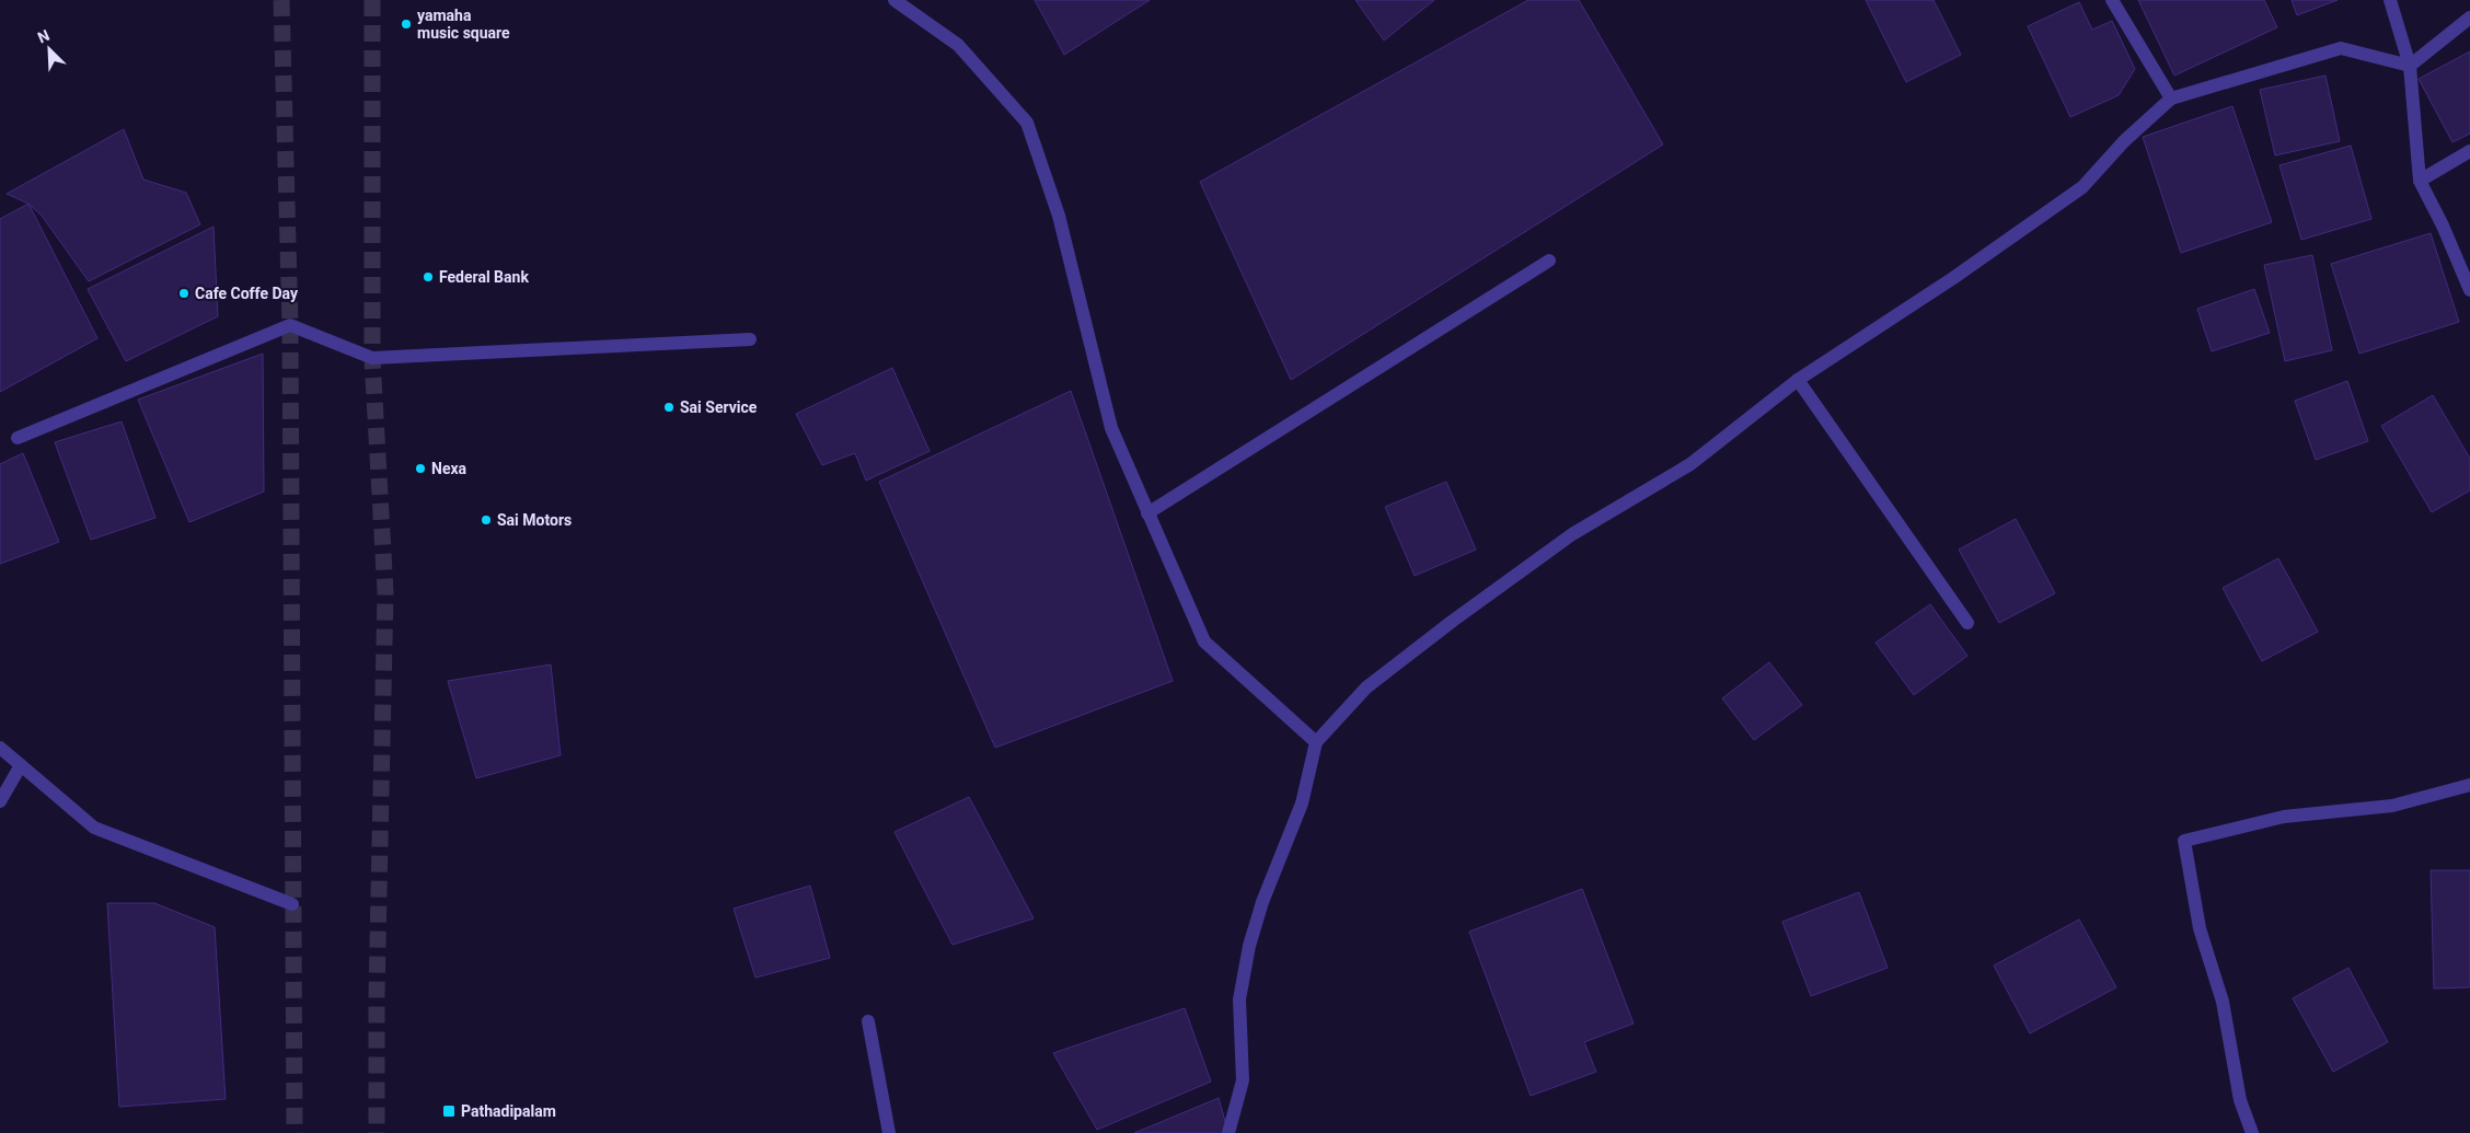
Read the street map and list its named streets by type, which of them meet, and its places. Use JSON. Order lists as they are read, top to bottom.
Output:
{
  "places": {
    "other": [
      "yamaha music square",
      "Federal Bank",
      "Cafe Coffe Day",
      "Sai Service",
      "Nexa",
      "Sai Motors"
    ],
    "transit": ["Pathadipalam"]
  },
  "north": "top left"
}
